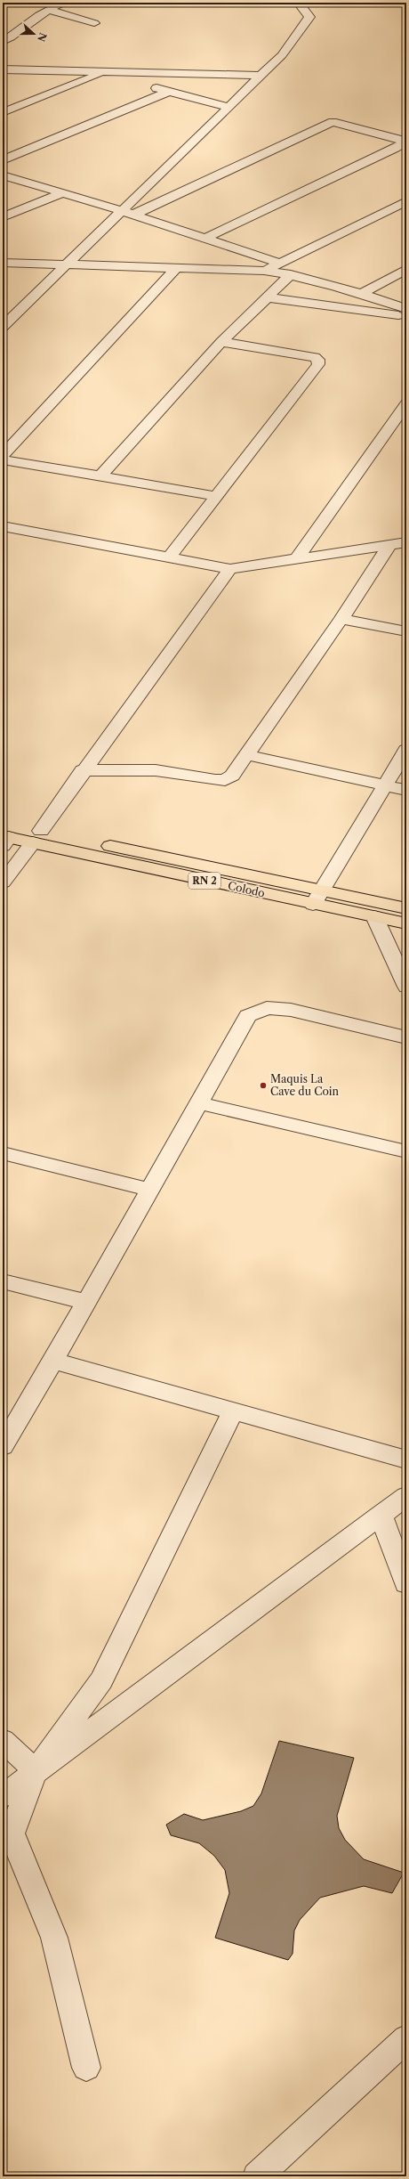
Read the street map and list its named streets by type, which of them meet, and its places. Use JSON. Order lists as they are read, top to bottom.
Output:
{
  "streets": {
    "main road": ["RN 2", "Colodo"]
  },
  "places": ["Maquis La Cave du Coin"],
  "north": "right"
}
